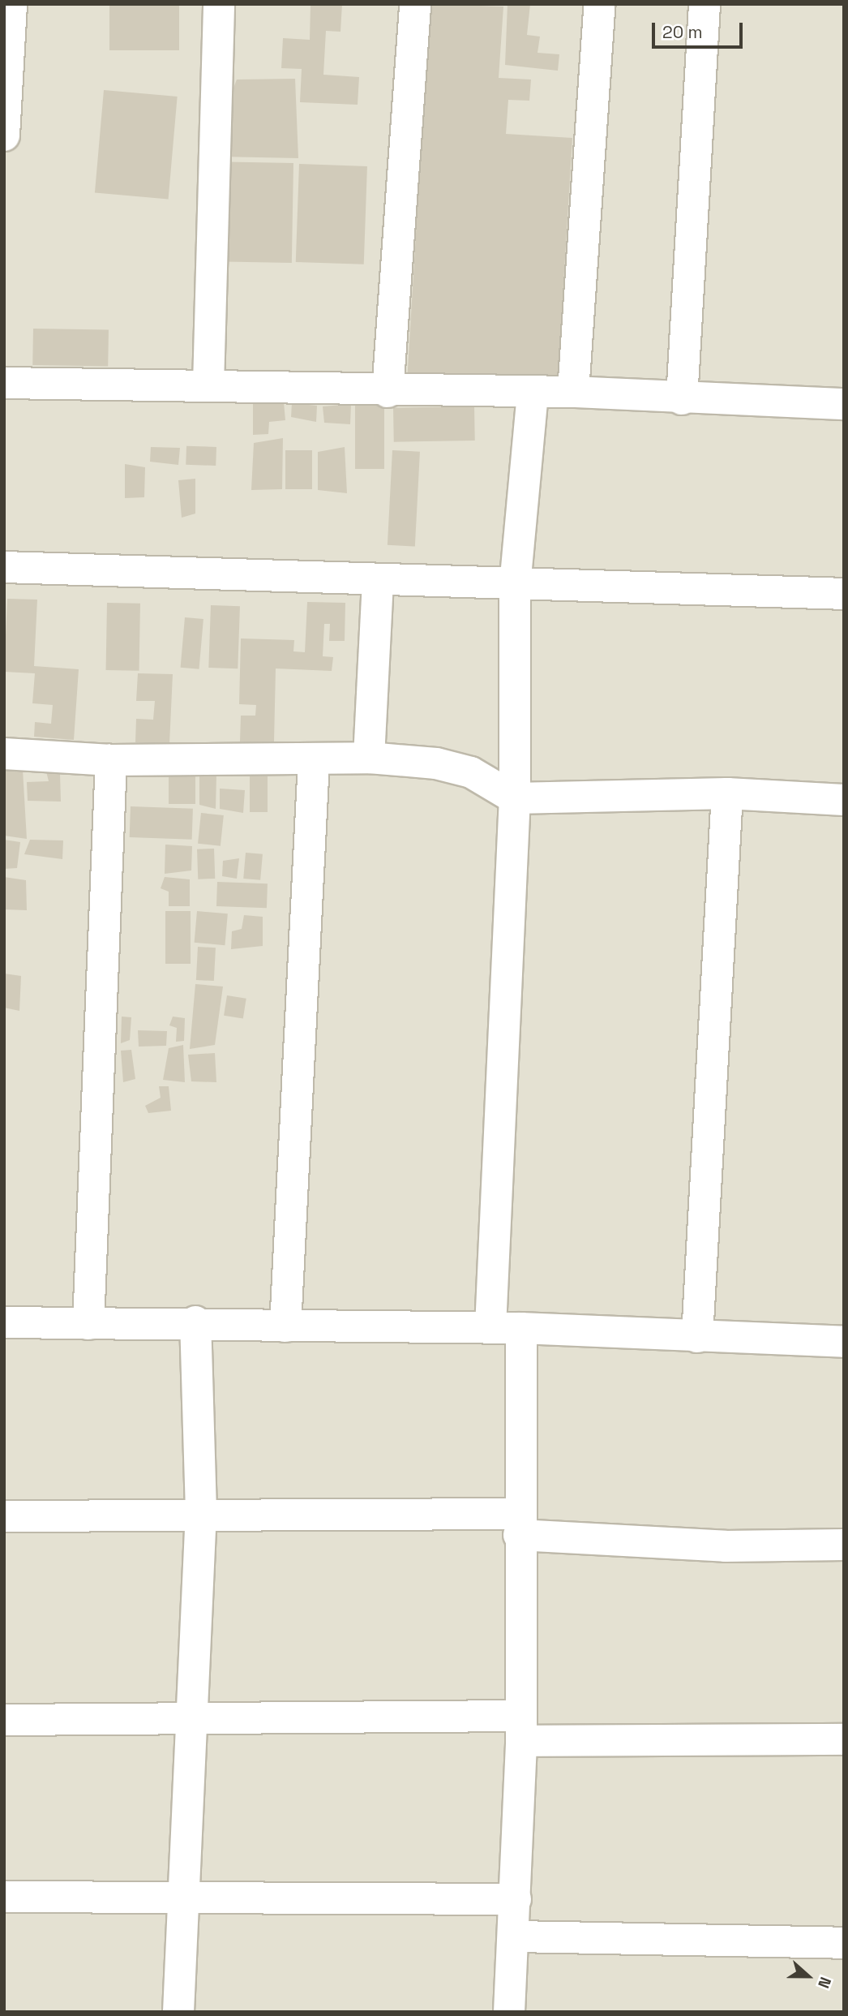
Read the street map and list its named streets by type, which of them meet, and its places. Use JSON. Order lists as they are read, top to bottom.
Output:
{
  "scale_bar": "20 m",
  "north": "right"
}
